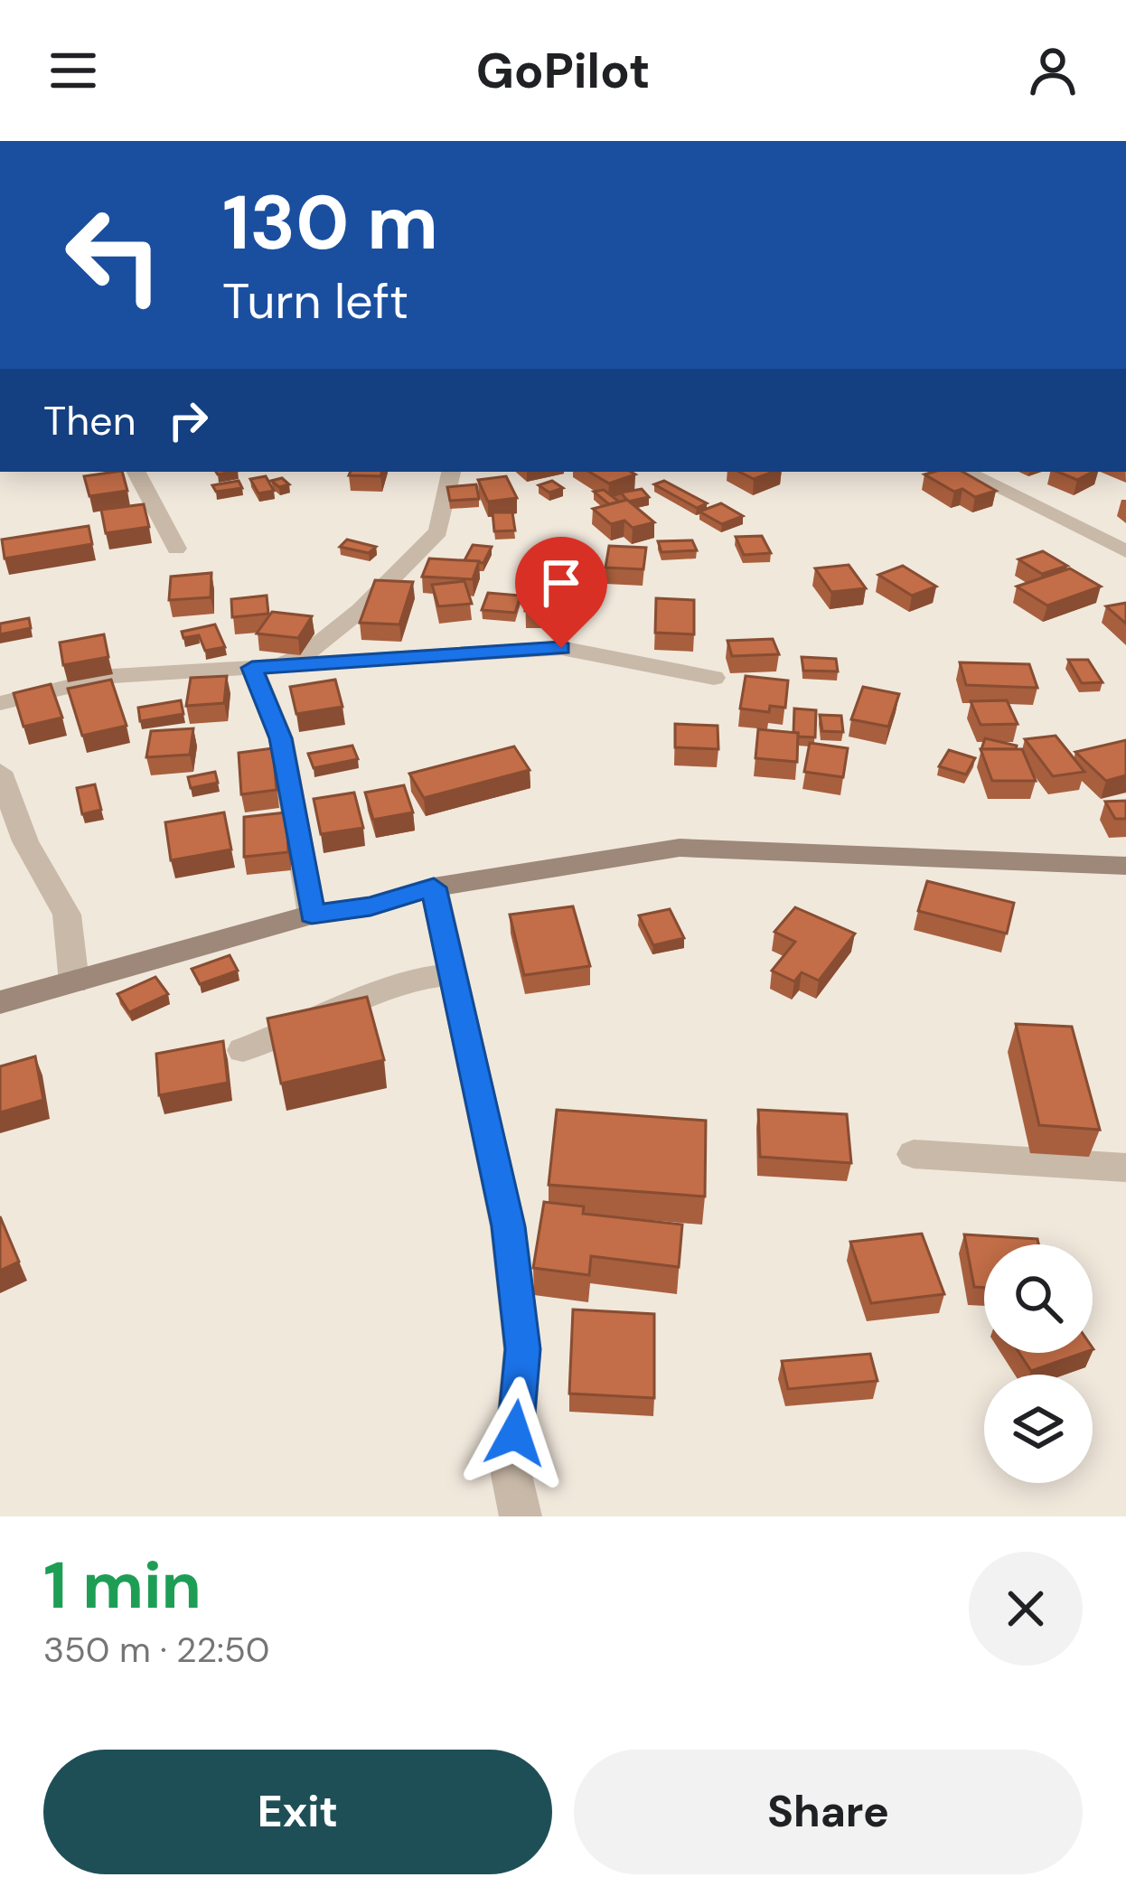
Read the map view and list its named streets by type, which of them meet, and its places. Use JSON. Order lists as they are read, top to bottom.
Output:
{
  "page": {
    "header": "GoPilot",
    "turn": ["130 m", "Turn left"],
    "then": "Then",
    "heading": ["1 min", "350 m · 22:50"],
    "buttons": ["Exit", "Share"]
  }
}
